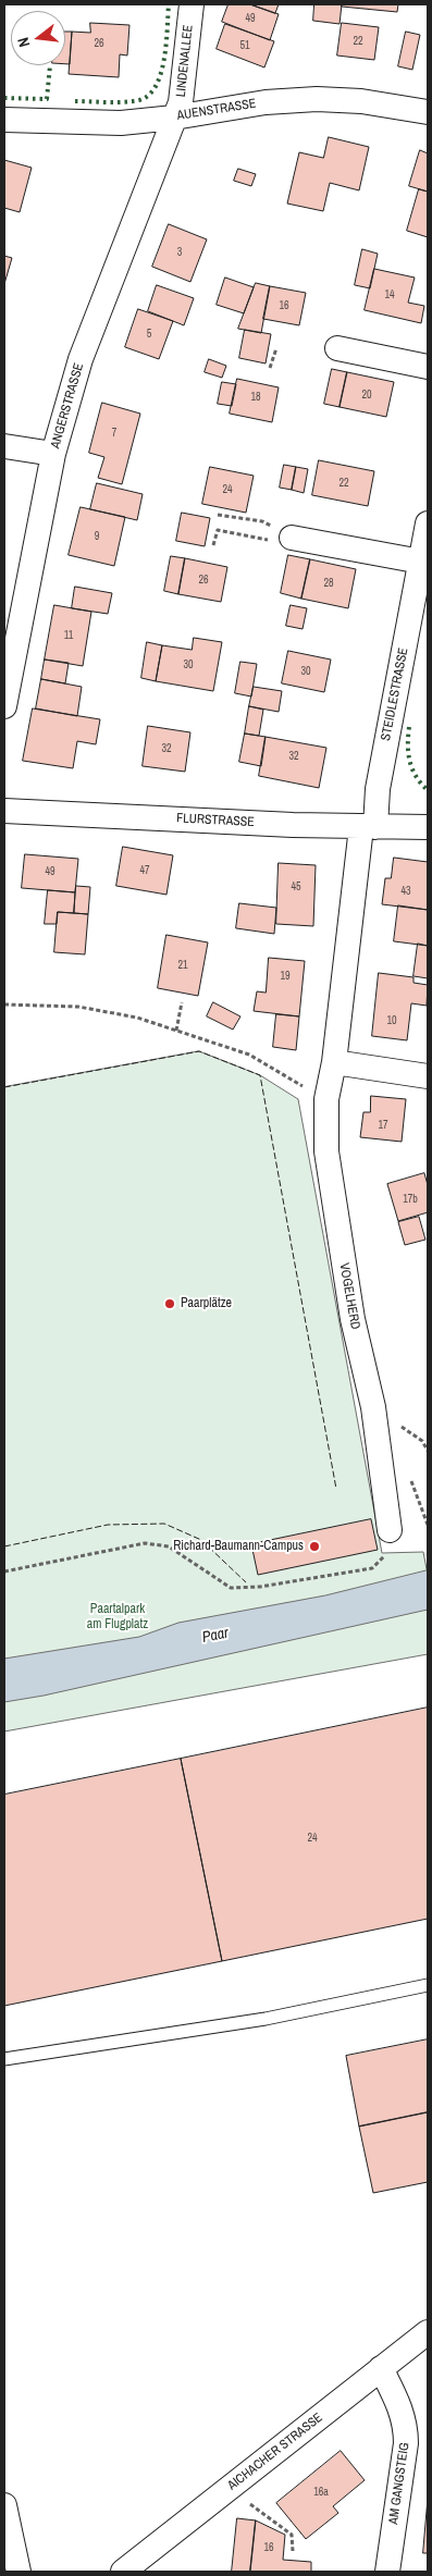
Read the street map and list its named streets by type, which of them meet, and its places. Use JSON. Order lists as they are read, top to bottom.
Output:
{
  "streets": {
    "street": [
      "LINDENALLEE",
      "AUENSTRASSE",
      "ANGERSTRASSE",
      "STEIDLESTRASSE",
      "FLURSTRASSE",
      "VOGELHERD",
      "AICHACHER STRASSE",
      "AM GANGSTEIG"
    ]
  },
  "crossings": [
    ["LINDENALLEE", "AUENSTRASSE"],
    ["LINDENALLEE", "ANGERSTRASSE"],
    ["AUENSTRASSE", "ANGERSTRASSE"],
    ["STEIDLESTRASSE", "FLURSTRASSE"],
    ["STEIDLESTRASSE", "VOGELHERD"],
    ["FLURSTRASSE", "VOGELHERD"],
    ["AICHACHER STRASSE", "AM GANGSTEIG"]
  ],
  "water": ["Paar"],
  "parks": ["Paartalpark am Flugplatz"],
  "places": ["Paarplätze", "Richard-Baumann-Campus"],
  "house_numbers": [
    "49",
    "22",
    "26",
    "51",
    "3",
    "14",
    "16",
    "5",
    "20",
    "18",
    "7",
    "22",
    "24",
    "9",
    "26",
    "28",
    "11",
    "30",
    "30",
    "32",
    "32",
    "47",
    "49",
    "45",
    "43",
    "21",
    "19",
    "10",
    "17",
    "17b",
    "24",
    "16a",
    "16"
  ],
  "north": "left"
}
